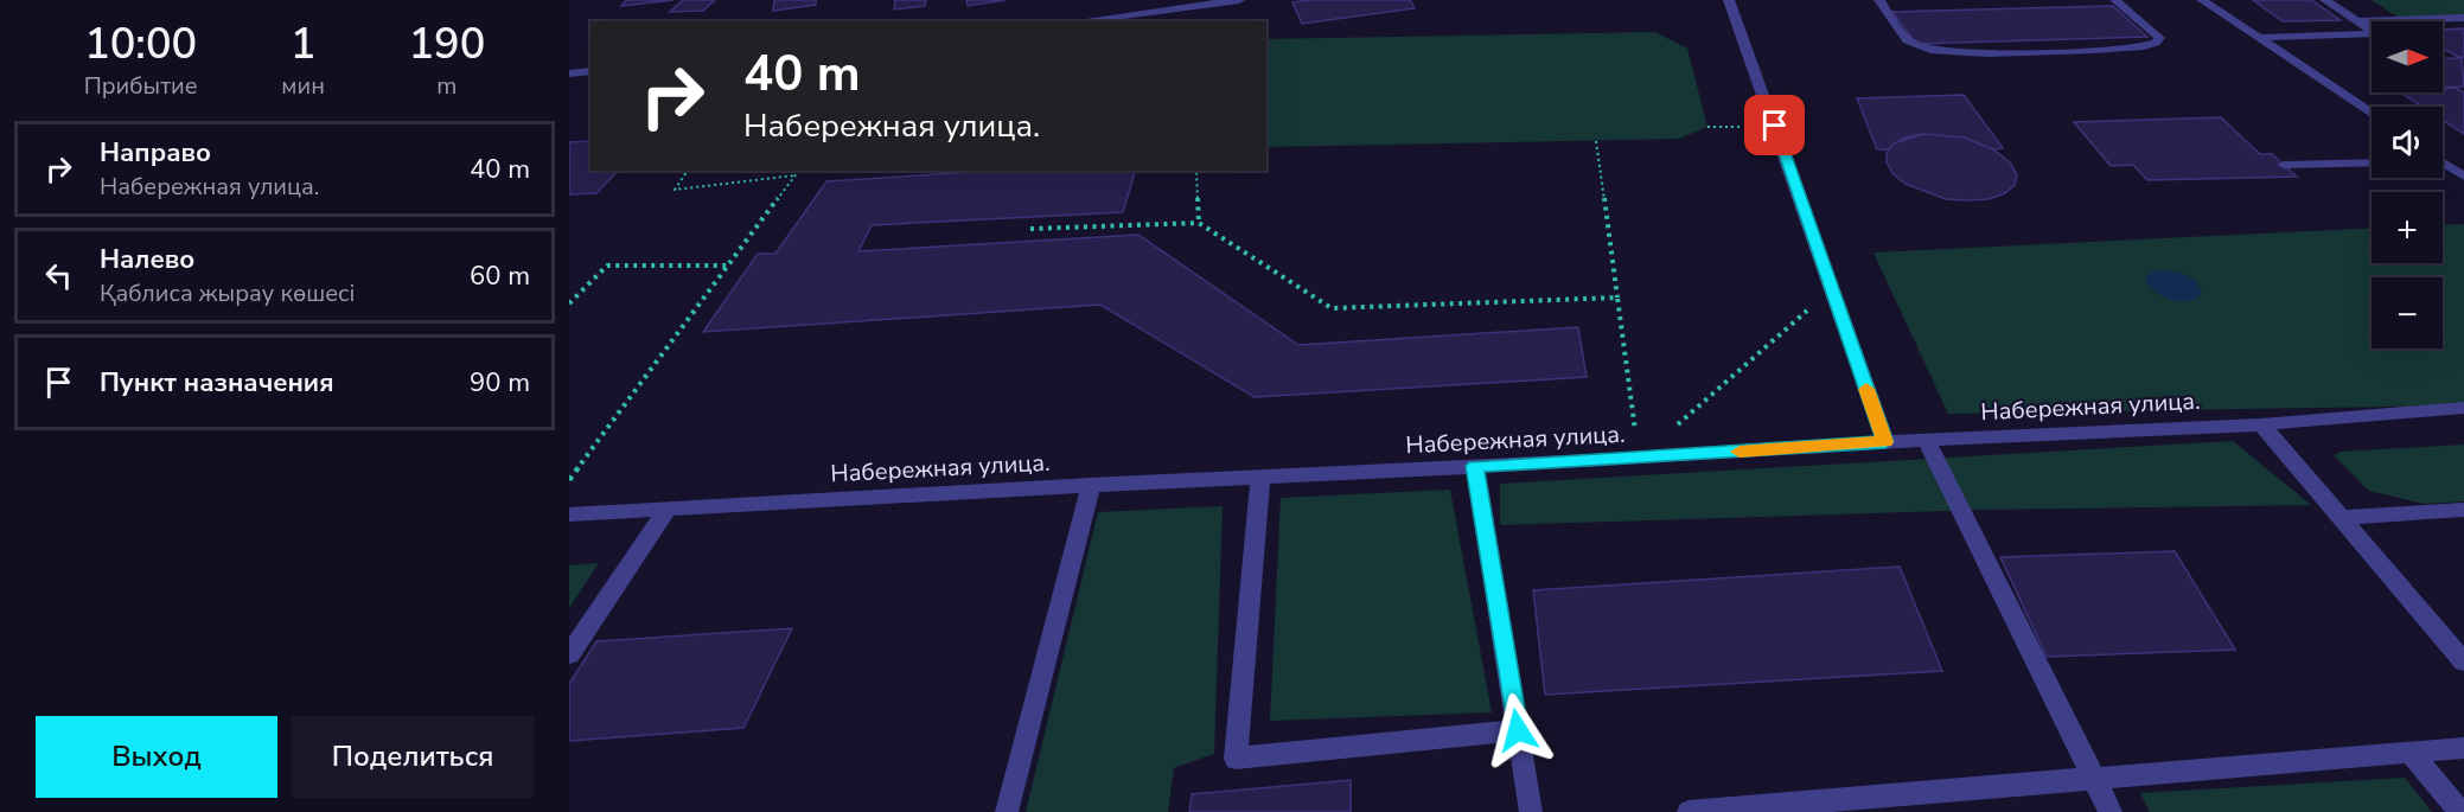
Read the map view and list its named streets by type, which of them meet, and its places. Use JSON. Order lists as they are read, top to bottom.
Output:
{
  "streets": {
    "street": ["Набережная улица."]
  },
  "north": "right",
  "page": {
    "eta": [
      "10:00",
      "Прибытие",
      "1",
      "мин",
      "190",
      "m"
    ],
    "map_buttons": ["+", "−"],
    "turn": ["40 m", "Набережная улица."],
    "list": [
      {
        "name": "Направо",
        "note": "Набережная улица.",
        "value": "40 m"
      },
      {
        "name": "Налево",
        "note": "Қаблиса жырау көшесі",
        "value": "60 m"
      },
      {
        "name": "Пункт назначения",
        "value": "90 m"
      }
    ],
    "buttons": ["Выход", "Поделиться"]
  }
}
